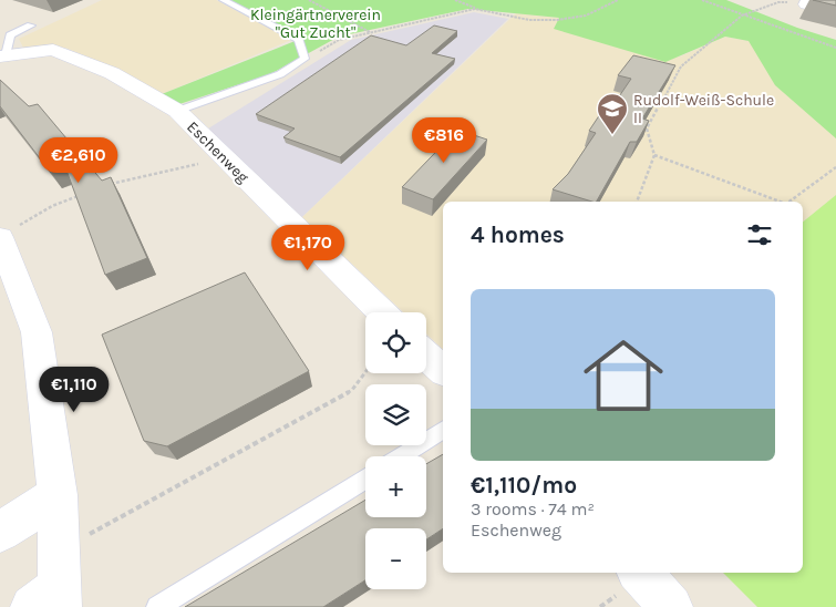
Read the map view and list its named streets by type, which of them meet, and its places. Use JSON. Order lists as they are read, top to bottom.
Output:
{
  "streets": {
    "street": ["Eschenweg"]
  },
  "parks": ["Kleingärtnerverein \"Gut Zucht\""],
  "places": {
    "school or university": ["Rudolf-Weiß-Schule II"]
  },
  "page": {
    "price": [
      "€816",
      "€2,610",
      "€1,170",
      "€1,110"
    ],
    "heading": "4 homes",
    "list": [
      {
        "name": "€1,110/mo",
        "note": "3 rooms · 74 m² · Eschenweg"
      }
    ],
    "map_buttons": ["+", "−"]
  }
}
